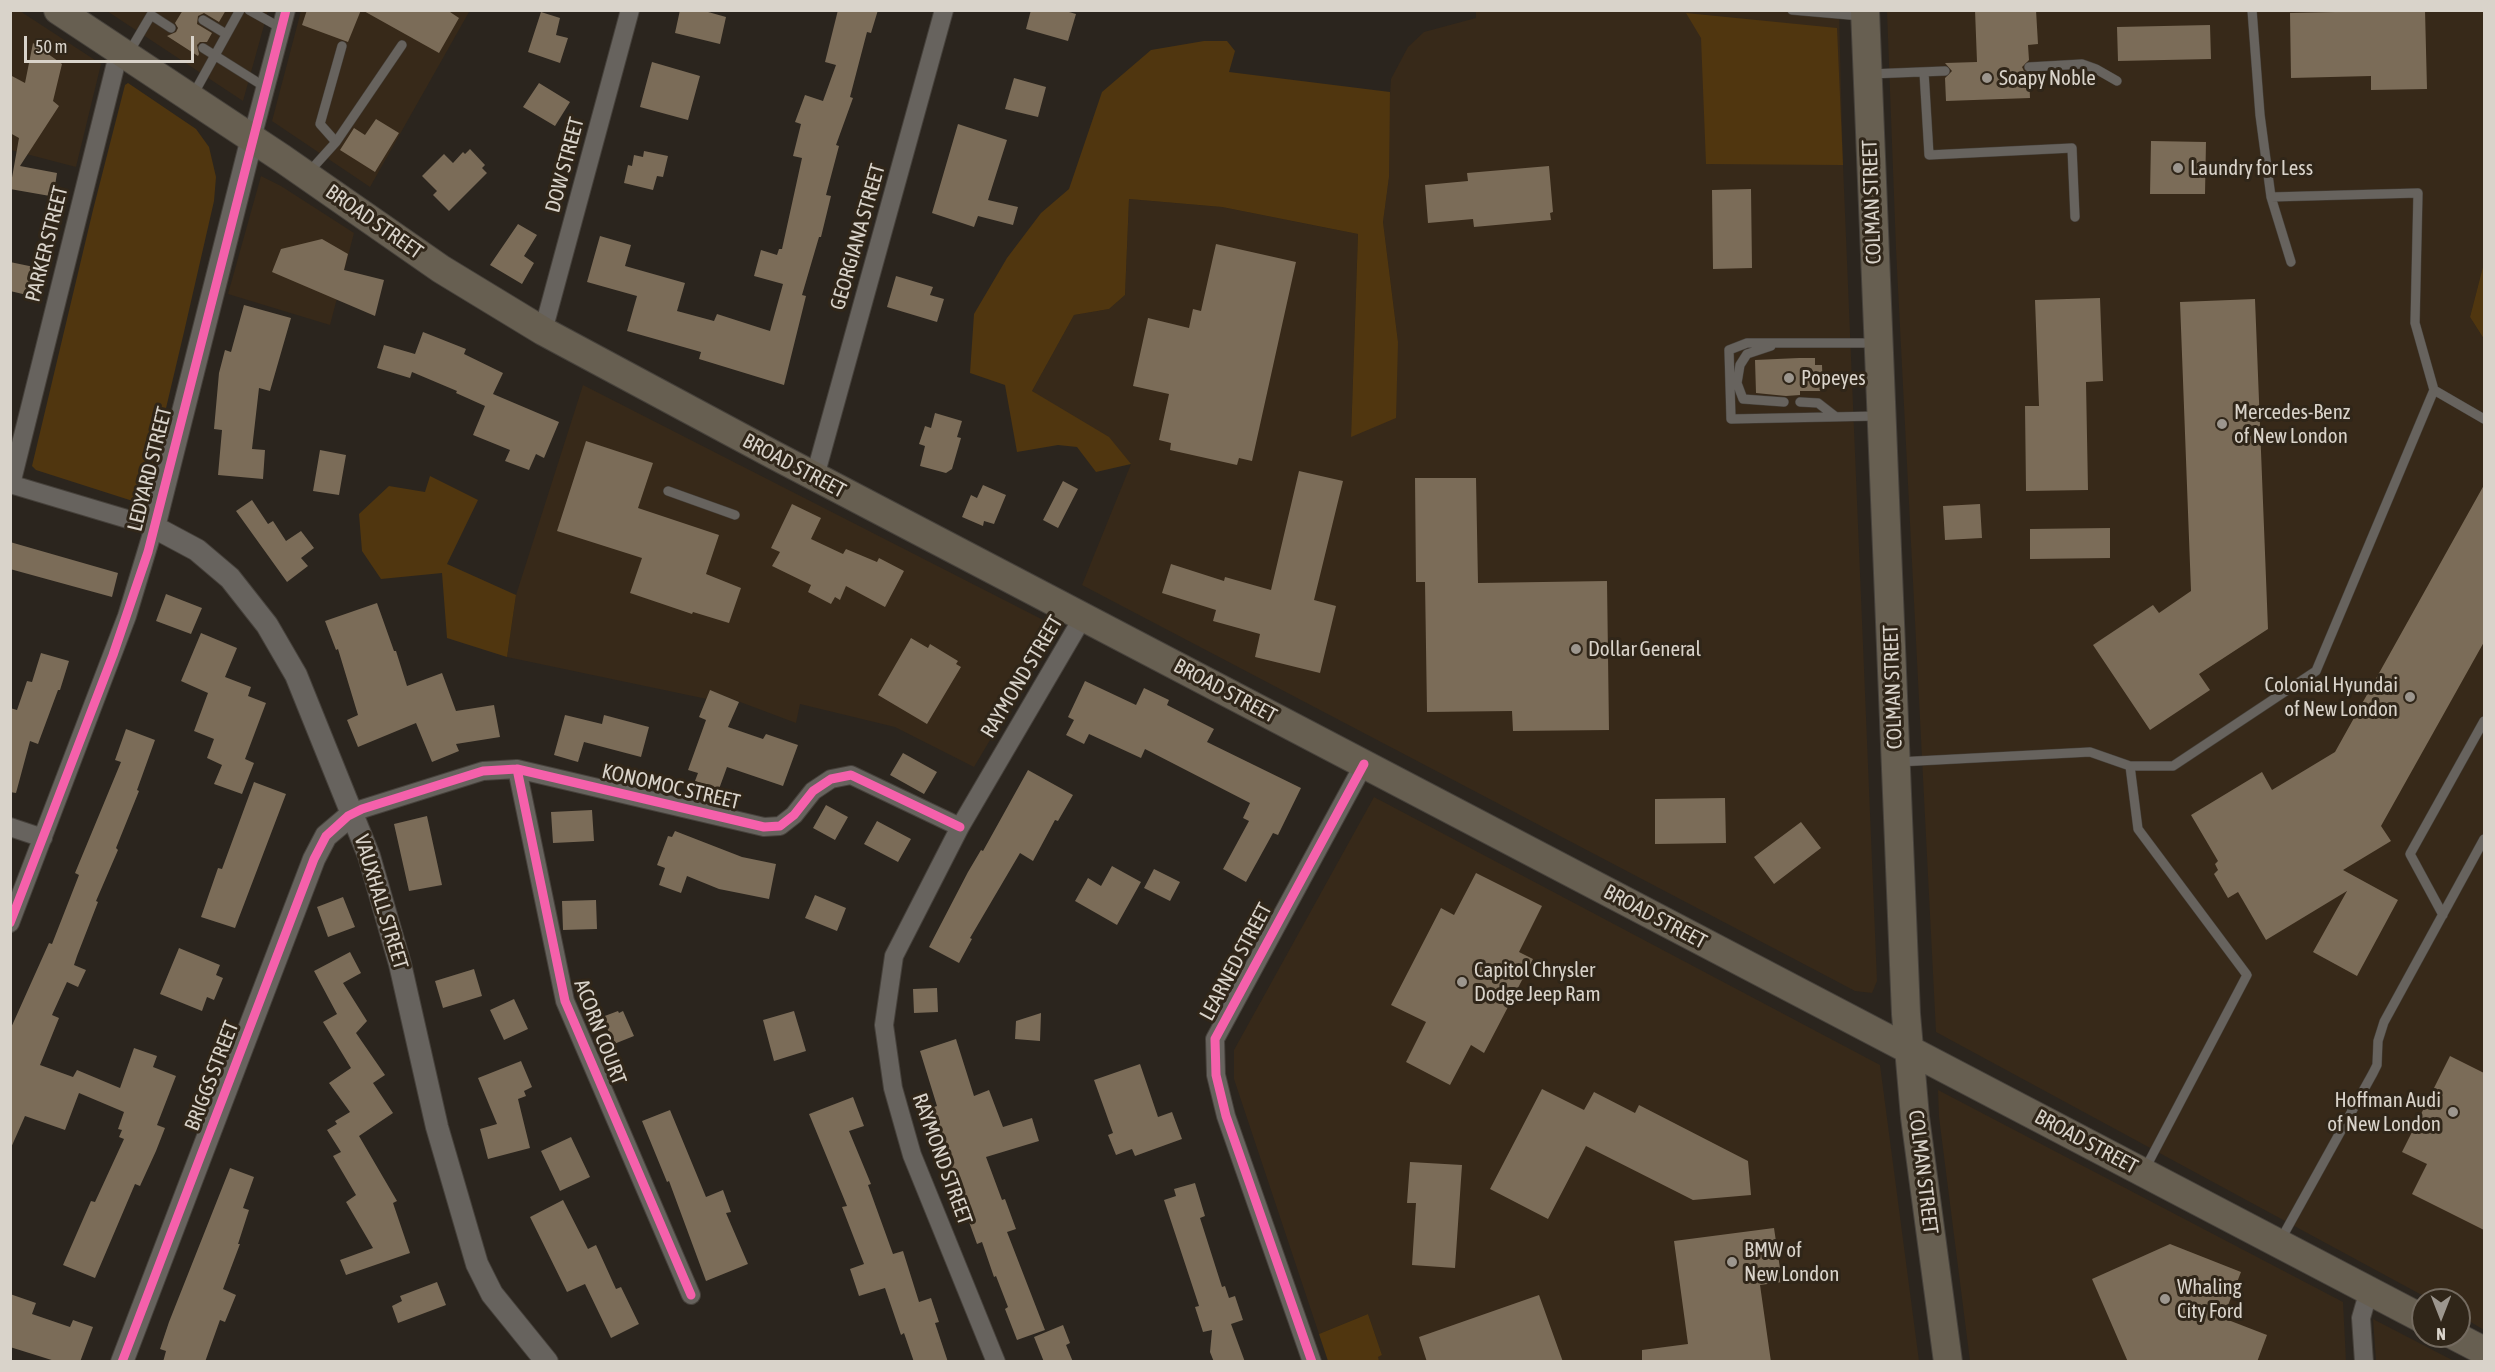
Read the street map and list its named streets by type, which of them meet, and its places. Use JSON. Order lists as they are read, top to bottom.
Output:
{
  "streets": {
    "main road": ["COLMAN STREET", "BROAD STREET"],
    "street": [
      "DOW STREET",
      "GEORGIANA STREET",
      "PARKER STREET",
      "LEDYARD STREET",
      "RAYMOND STREET",
      "KONOMOC STREET",
      "VAUXHALL STREET",
      "LEARNED STREET",
      "ACORN COURT",
      "BRIGGS STREET"
    ]
  },
  "crossings": [
    ["DOW STREET", "BROAD STREET"],
    ["COLMAN STREET", "BROAD STREET"],
    ["BROAD STREET", "GEORGIANA STREET"],
    ["BROAD STREET", "PARKER STREET"],
    ["BROAD STREET", "LEDYARD STREET"],
    ["BROAD STREET", "RAYMOND STREET"],
    ["BROAD STREET", "LEARNED STREET"],
    ["PARKER STREET", "VAUXHALL STREET"],
    ["LEDYARD STREET", "VAUXHALL STREET"],
    ["RAYMOND STREET", "KONOMOC STREET"],
    ["KONOMOC STREET", "VAUXHALL STREET"],
    ["KONOMOC STREET", "ACORN COURT"],
    ["KONOMOC STREET", "BRIGGS STREET"],
    ["VAUXHALL STREET", "BRIGGS STREET"]
  ],
  "places": [
    "Soapy Noble",
    "Laundry for Less",
    "Popeyes",
    "Mercedes-Benz of New London",
    "Dollar General",
    "Colonial Hyundai of New London",
    "Capitol Chrysler Dodge Jeep Ram",
    "Hoffman Audi of New London",
    "BMW of New London",
    "Whaling City Ford"
  ],
  "scale_bar": "50 m",
  "north": "bottom"
}
